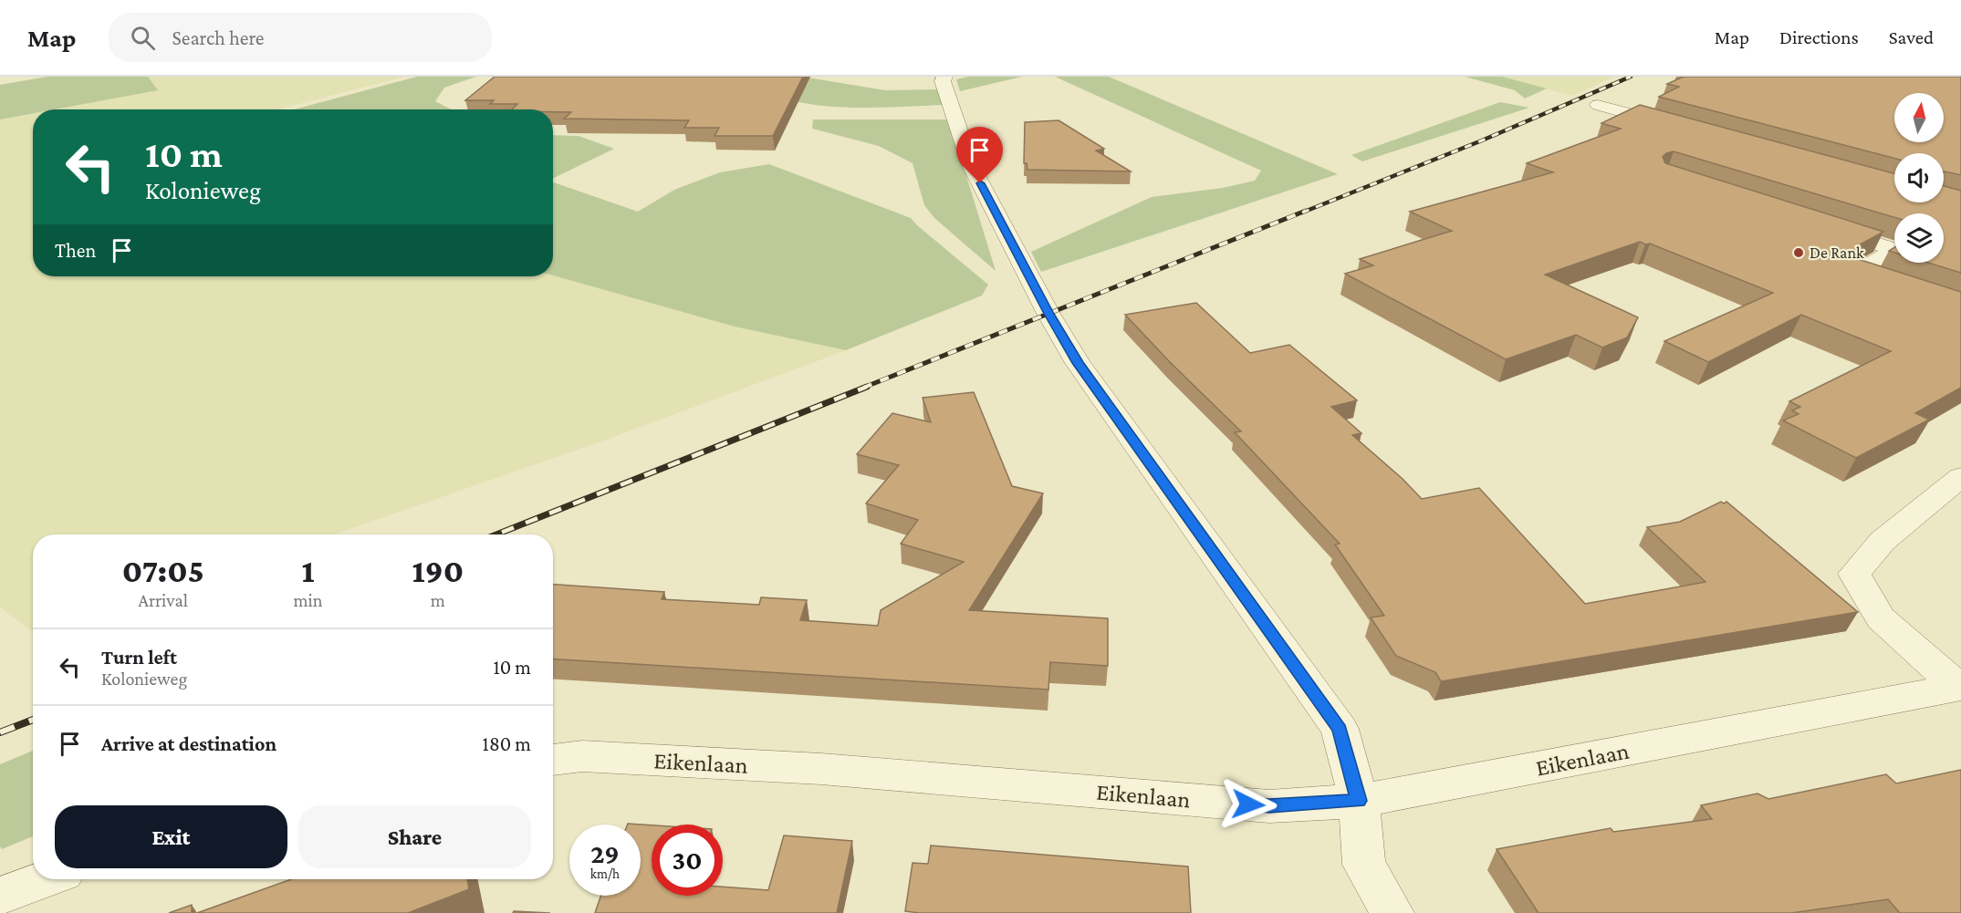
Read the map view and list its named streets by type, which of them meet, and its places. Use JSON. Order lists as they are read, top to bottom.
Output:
{
  "streets": {
    "street": ["Eikenlaan"]
  },
  "places": ["De Rank"],
  "north": "top",
  "page": {
    "header": "Map",
    "search": "Search here",
    "nav": ["Map", "Directions", "Saved"],
    "turn": ["10 m", "Kolonieweg"],
    "then": "Then",
    "eta": [
      "07:05",
      "Arrival",
      "1",
      "min",
      "190",
      "m"
    ],
    "list": [
      {
        "name": "Turn left",
        "note": "Kolonieweg",
        "value": "10 m"
      },
      {
        "name": "Arrive at destination",
        "value": "180 m"
      }
    ],
    "buttons": ["Exit", "Share"],
    "speed": "29 km/h",
    "limit": "30"
  }
}
